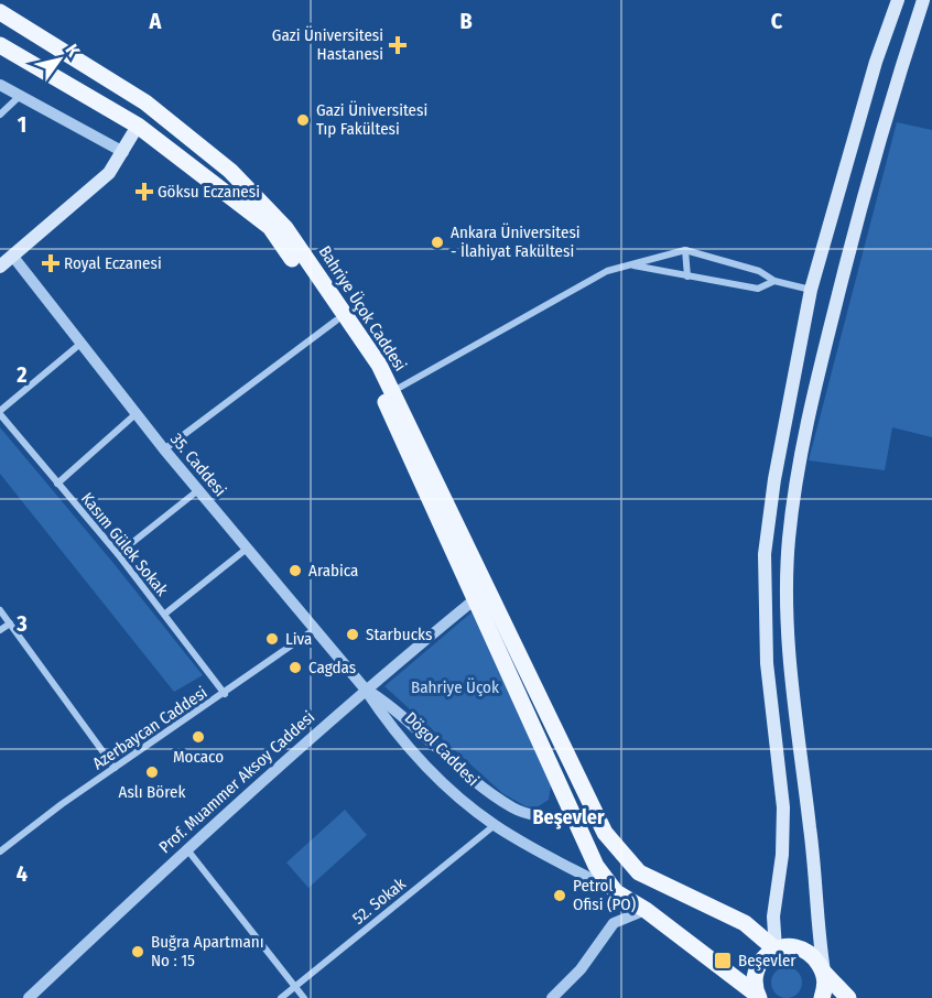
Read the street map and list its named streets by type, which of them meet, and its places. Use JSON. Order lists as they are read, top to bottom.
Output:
{
  "streets": {
    "main road": ["Bahriye Üçok Caddesi", "Dögol Caddesi"],
    "street": [
      "35. Caddesi",
      "Kasım Gülek Sokak",
      "Azerbaycan Caddesi",
      "Prof. Muammer Aksoy Caddesi",
      "52. Sokak"
    ]
  },
  "crossings": [
    ["Bahriye Üçok Caddesi", "Dögol Caddesi"],
    ["Bahriye Üçok Caddesi", "Prof. Muammer Aksoy Caddesi"],
    ["35. Caddesi", "Azerbaycan Caddesi"],
    ["35. Caddesi", "Dögol Caddesi"],
    ["35. Caddesi", "Prof. Muammer Aksoy Caddesi"],
    ["Kasım Gülek Sokak", "Azerbaycan Caddesi"],
    ["Dögol Caddesi", "Prof. Muammer Aksoy Caddesi"],
    ["Dögol Caddesi", "52. Sokak"]
  ],
  "districts": ["Beşevler"],
  "parks": ["Bahriye Üçok"],
  "places": {
    "health": ["Gazi Üniversitesi Hastanesi", "Göksu Eczanesi", "Royal Eczanesi"],
    "other": [
      "Gazi Üniversitesi Tıp Fakültesi",
      "Ankara Üniversitesi - İlahiyat Fakültesi",
      "Arabica",
      "Starbucks",
      "Liva",
      "Cagdas",
      "Mocaco",
      "Aslı Börek",
      "Petrol Ofisi (PO)",
      "Buğra Apartmanı No : 15"
    ],
    "transit": ["Beşevler"]
  },
  "north": "top right",
  "grid": {
    "columns": ["A", "B", "C"],
    "rows": [
      "1",
      "2",
      "3",
      "4"
    ]
  }
}
